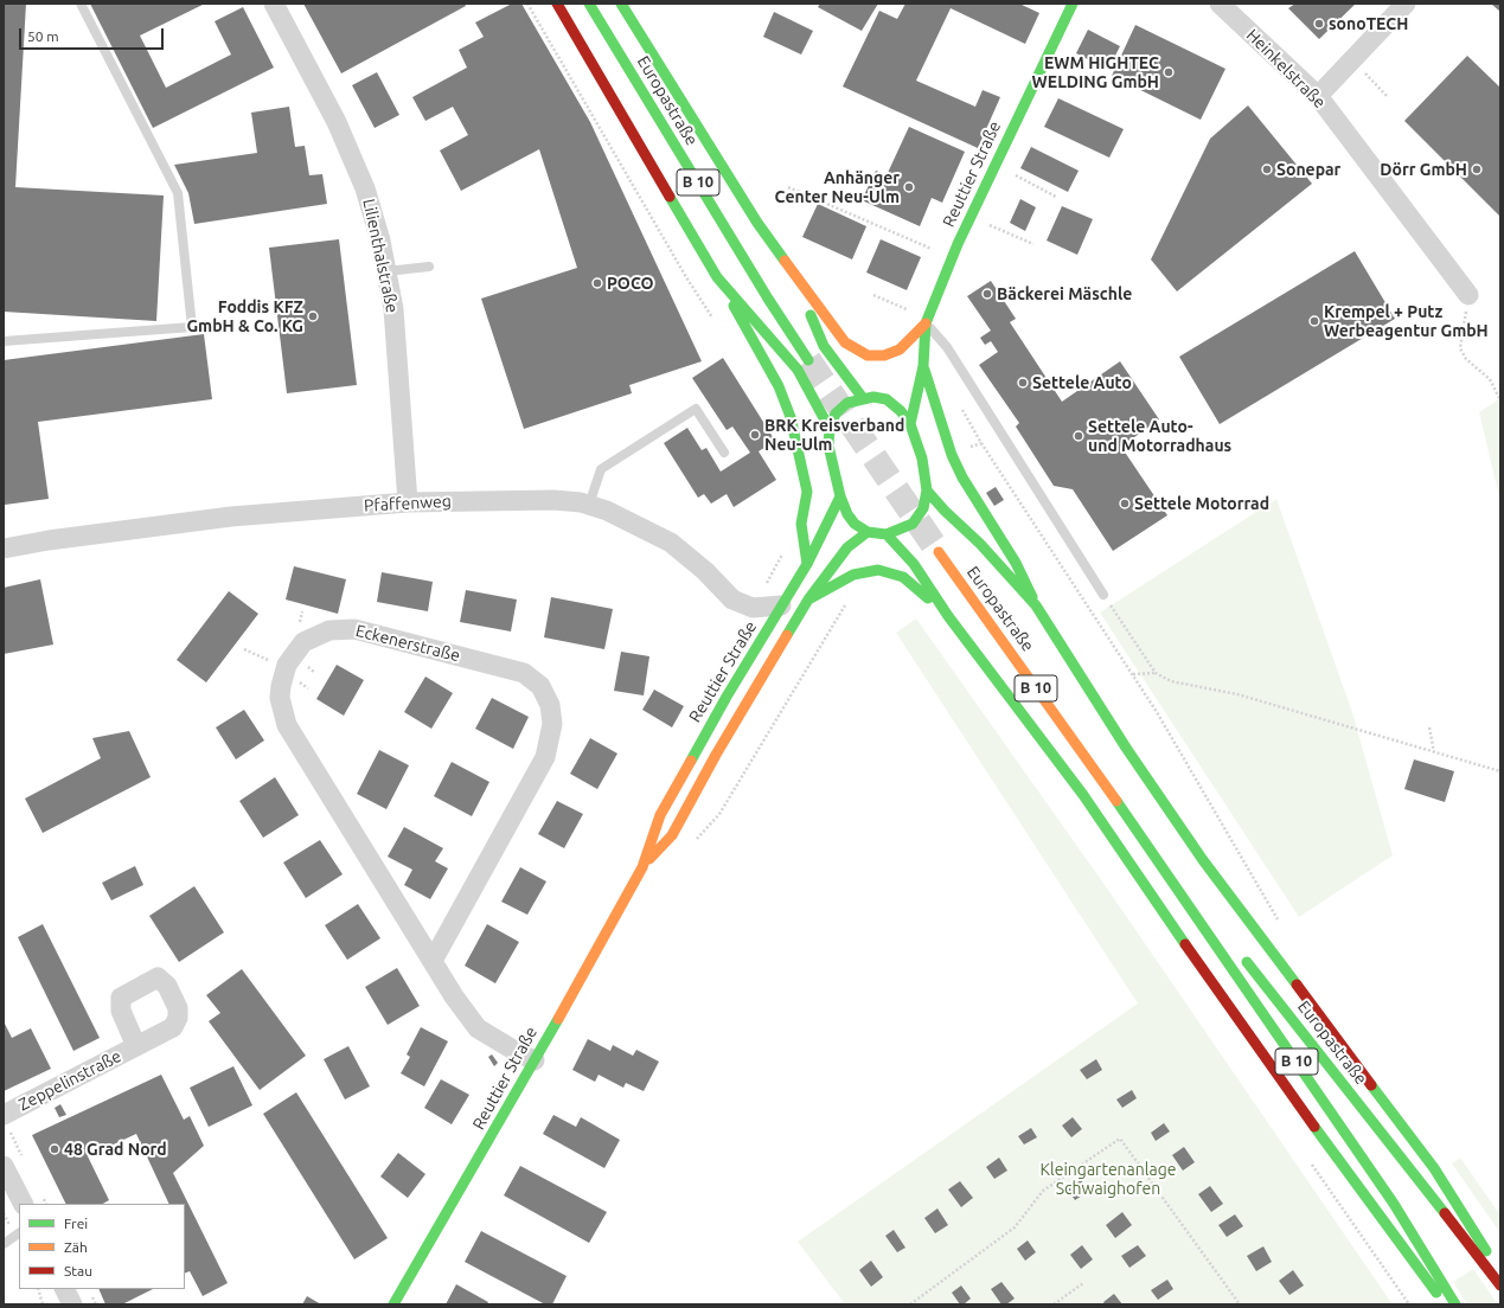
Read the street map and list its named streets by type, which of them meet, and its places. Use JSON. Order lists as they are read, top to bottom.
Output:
{
  "streets": {
    "main road": ["Europastraße", "Reuttier Straße", "B 10"],
    "street": [
      "Heinkelstraße",
      "Lilienthalstraße",
      "Pfaffenweg",
      "Eckenerstraße",
      "Zeppelinstraße"
    ]
  },
  "crossings": [
    ["Reuttier Straße", "Pfaffenweg"],
    ["Reuttier Straße", "Eckenerstraße"],
    ["Lilienthalstraße", "Pfaffenweg"]
  ],
  "parks": ["Kleingartenanlage Schwaighofen"],
  "places": [
    "sonoTECH",
    "EWM HIGHTEC WELDING GmbH",
    "Sonepar",
    "Dörr GmbH",
    "Anhänger Center Neu-Ulm",
    "POCO",
    "Bäckerei Mäschle",
    "Foddis KFZ GmbH & Co. KG",
    "Krempel + Putz Werbeagentur GmbH",
    "Settele Auto",
    "BRK Kreisverband Neu-Ulm",
    "Settele Auto- und Motorradhaus",
    "Settele Motorrad",
    "48 Grad Nord"
  ],
  "legend": ["Frei", "Zäh", "Stau"],
  "scale_bar": "50 m"
}
